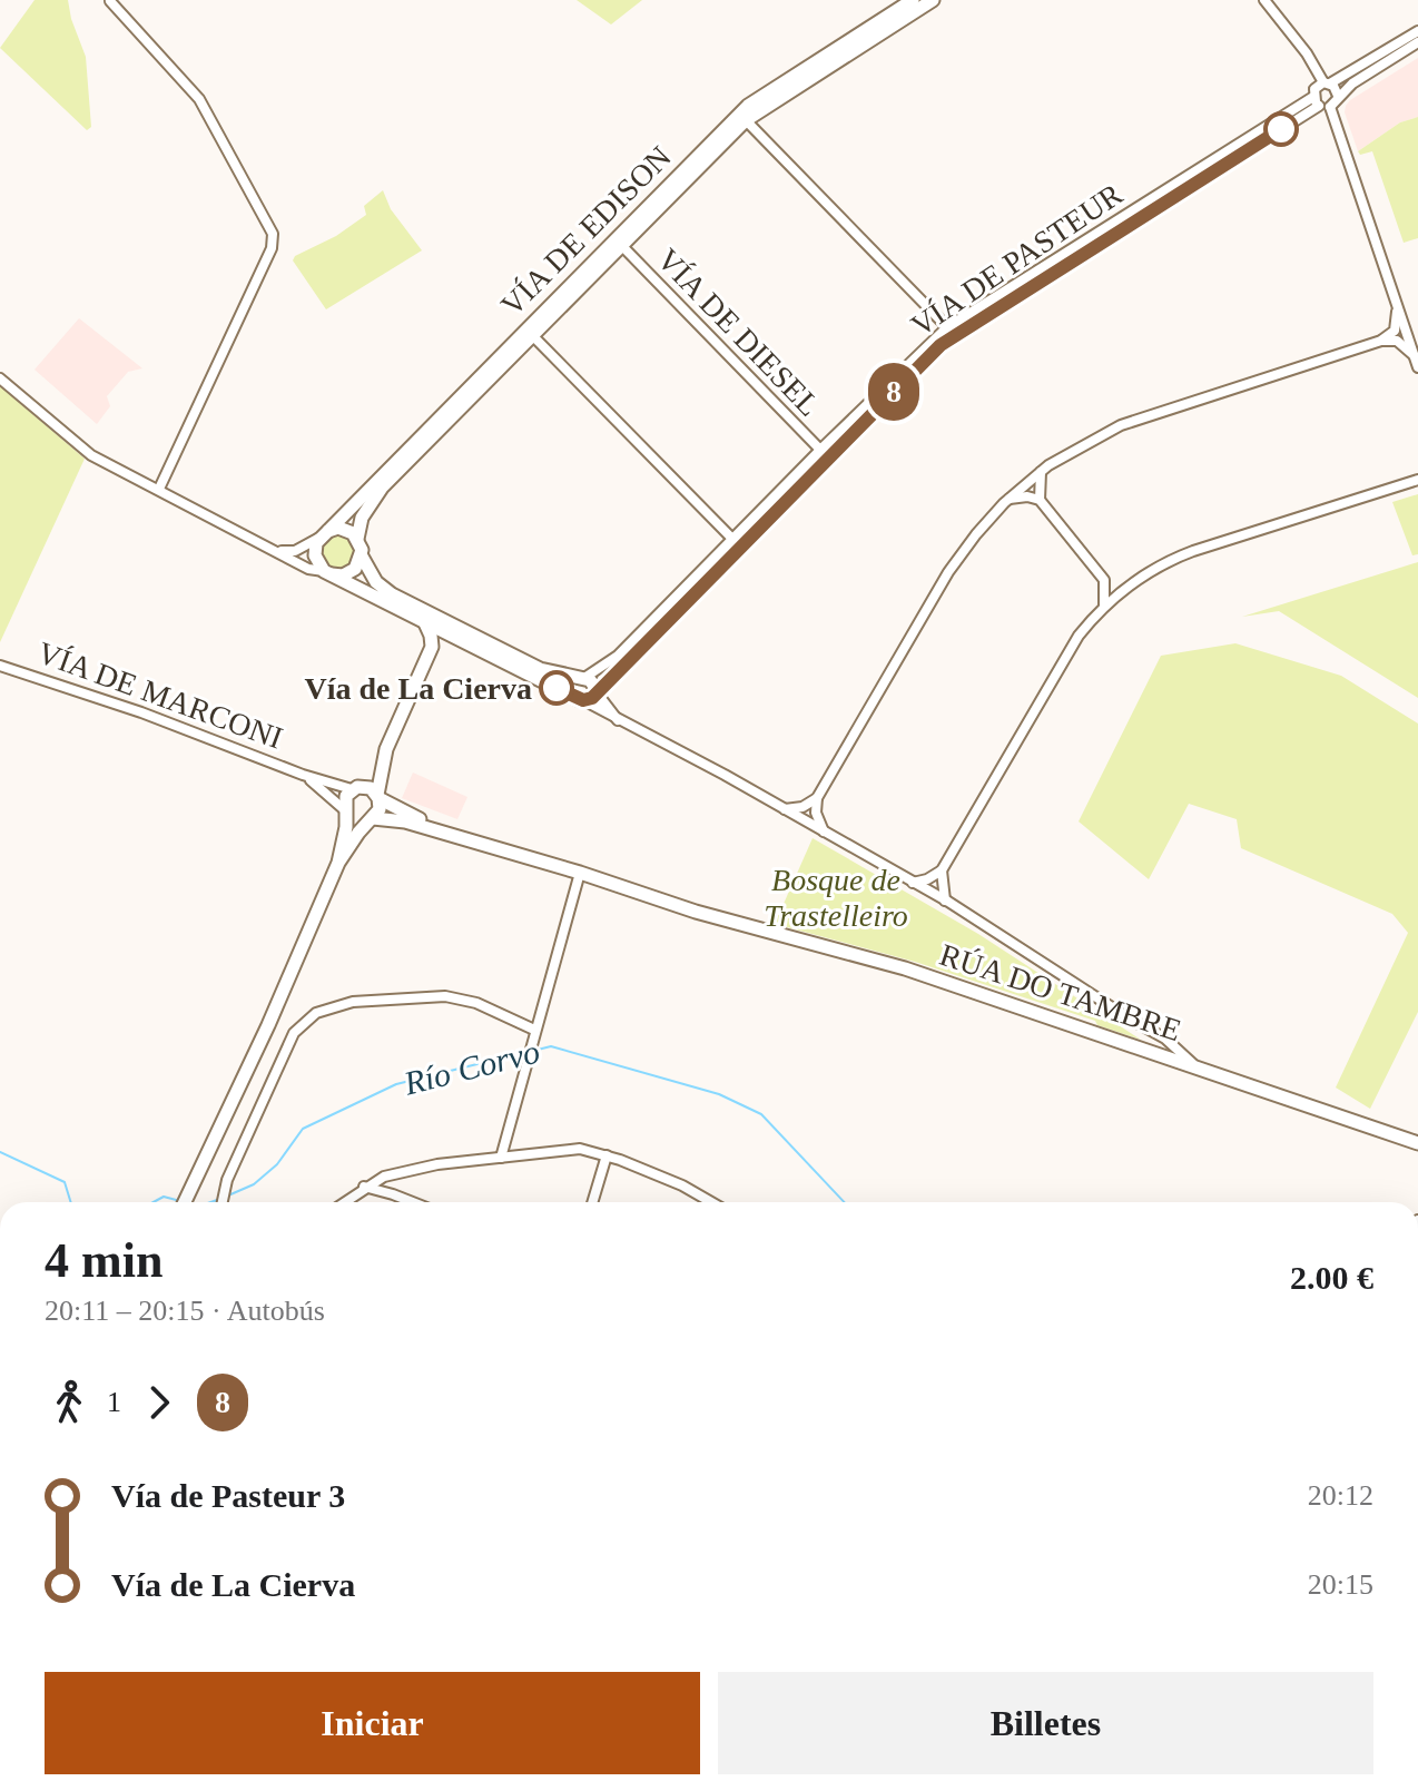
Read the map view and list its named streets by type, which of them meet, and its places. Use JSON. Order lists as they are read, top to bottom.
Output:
{
  "streets": {
    "main road": ["VÍA DE EDISON", "RÚA DO TAMBRE"],
    "street": ["VÍA DE PASTEUR", "VÍA DE DIESEL", "VÍA DE MARCONI"]
  },
  "crossings": [
    ["VÍA DE EDISON", "VÍA DE DIESEL"],
    ["VÍA DE PASTEUR", "VÍA DE DIESEL"]
  ],
  "water": ["Río Corvo"],
  "parks": ["Bosque de Trastelleiro"],
  "places": ["Vía de La Cierva"],
  "lines": ["bus line 8"],
  "page": {
    "on_map": "8",
    "heading": ["4 min", "20:11 – 20:15 · Autobús", "2.00 €"],
    "legs": ["1", "8"],
    "list": [
      {
        "name": "Vía de Pasteur 3",
        "value": "20:12"
      },
      {
        "name": "Vía de La Cierva",
        "value": "20:15"
      }
    ],
    "buttons": ["Iniciar", "Billetes"]
  }
}
